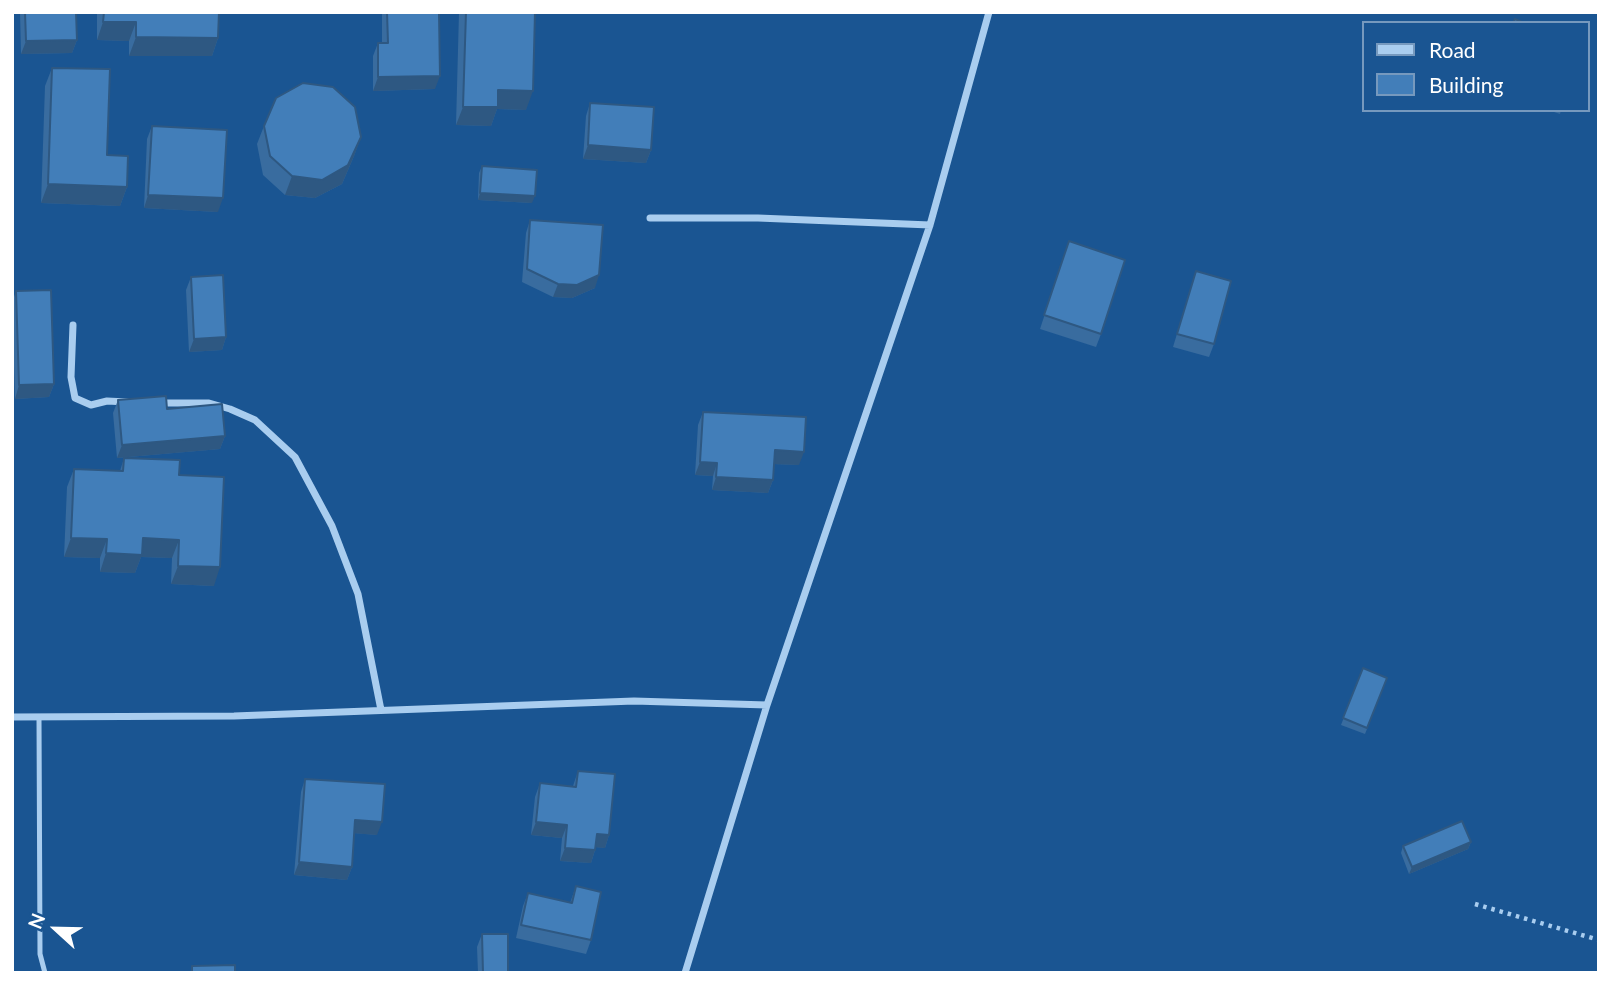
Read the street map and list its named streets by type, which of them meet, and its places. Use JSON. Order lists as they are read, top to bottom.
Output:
{
  "legend": ["Road", "Building"],
  "north": "left"
}
